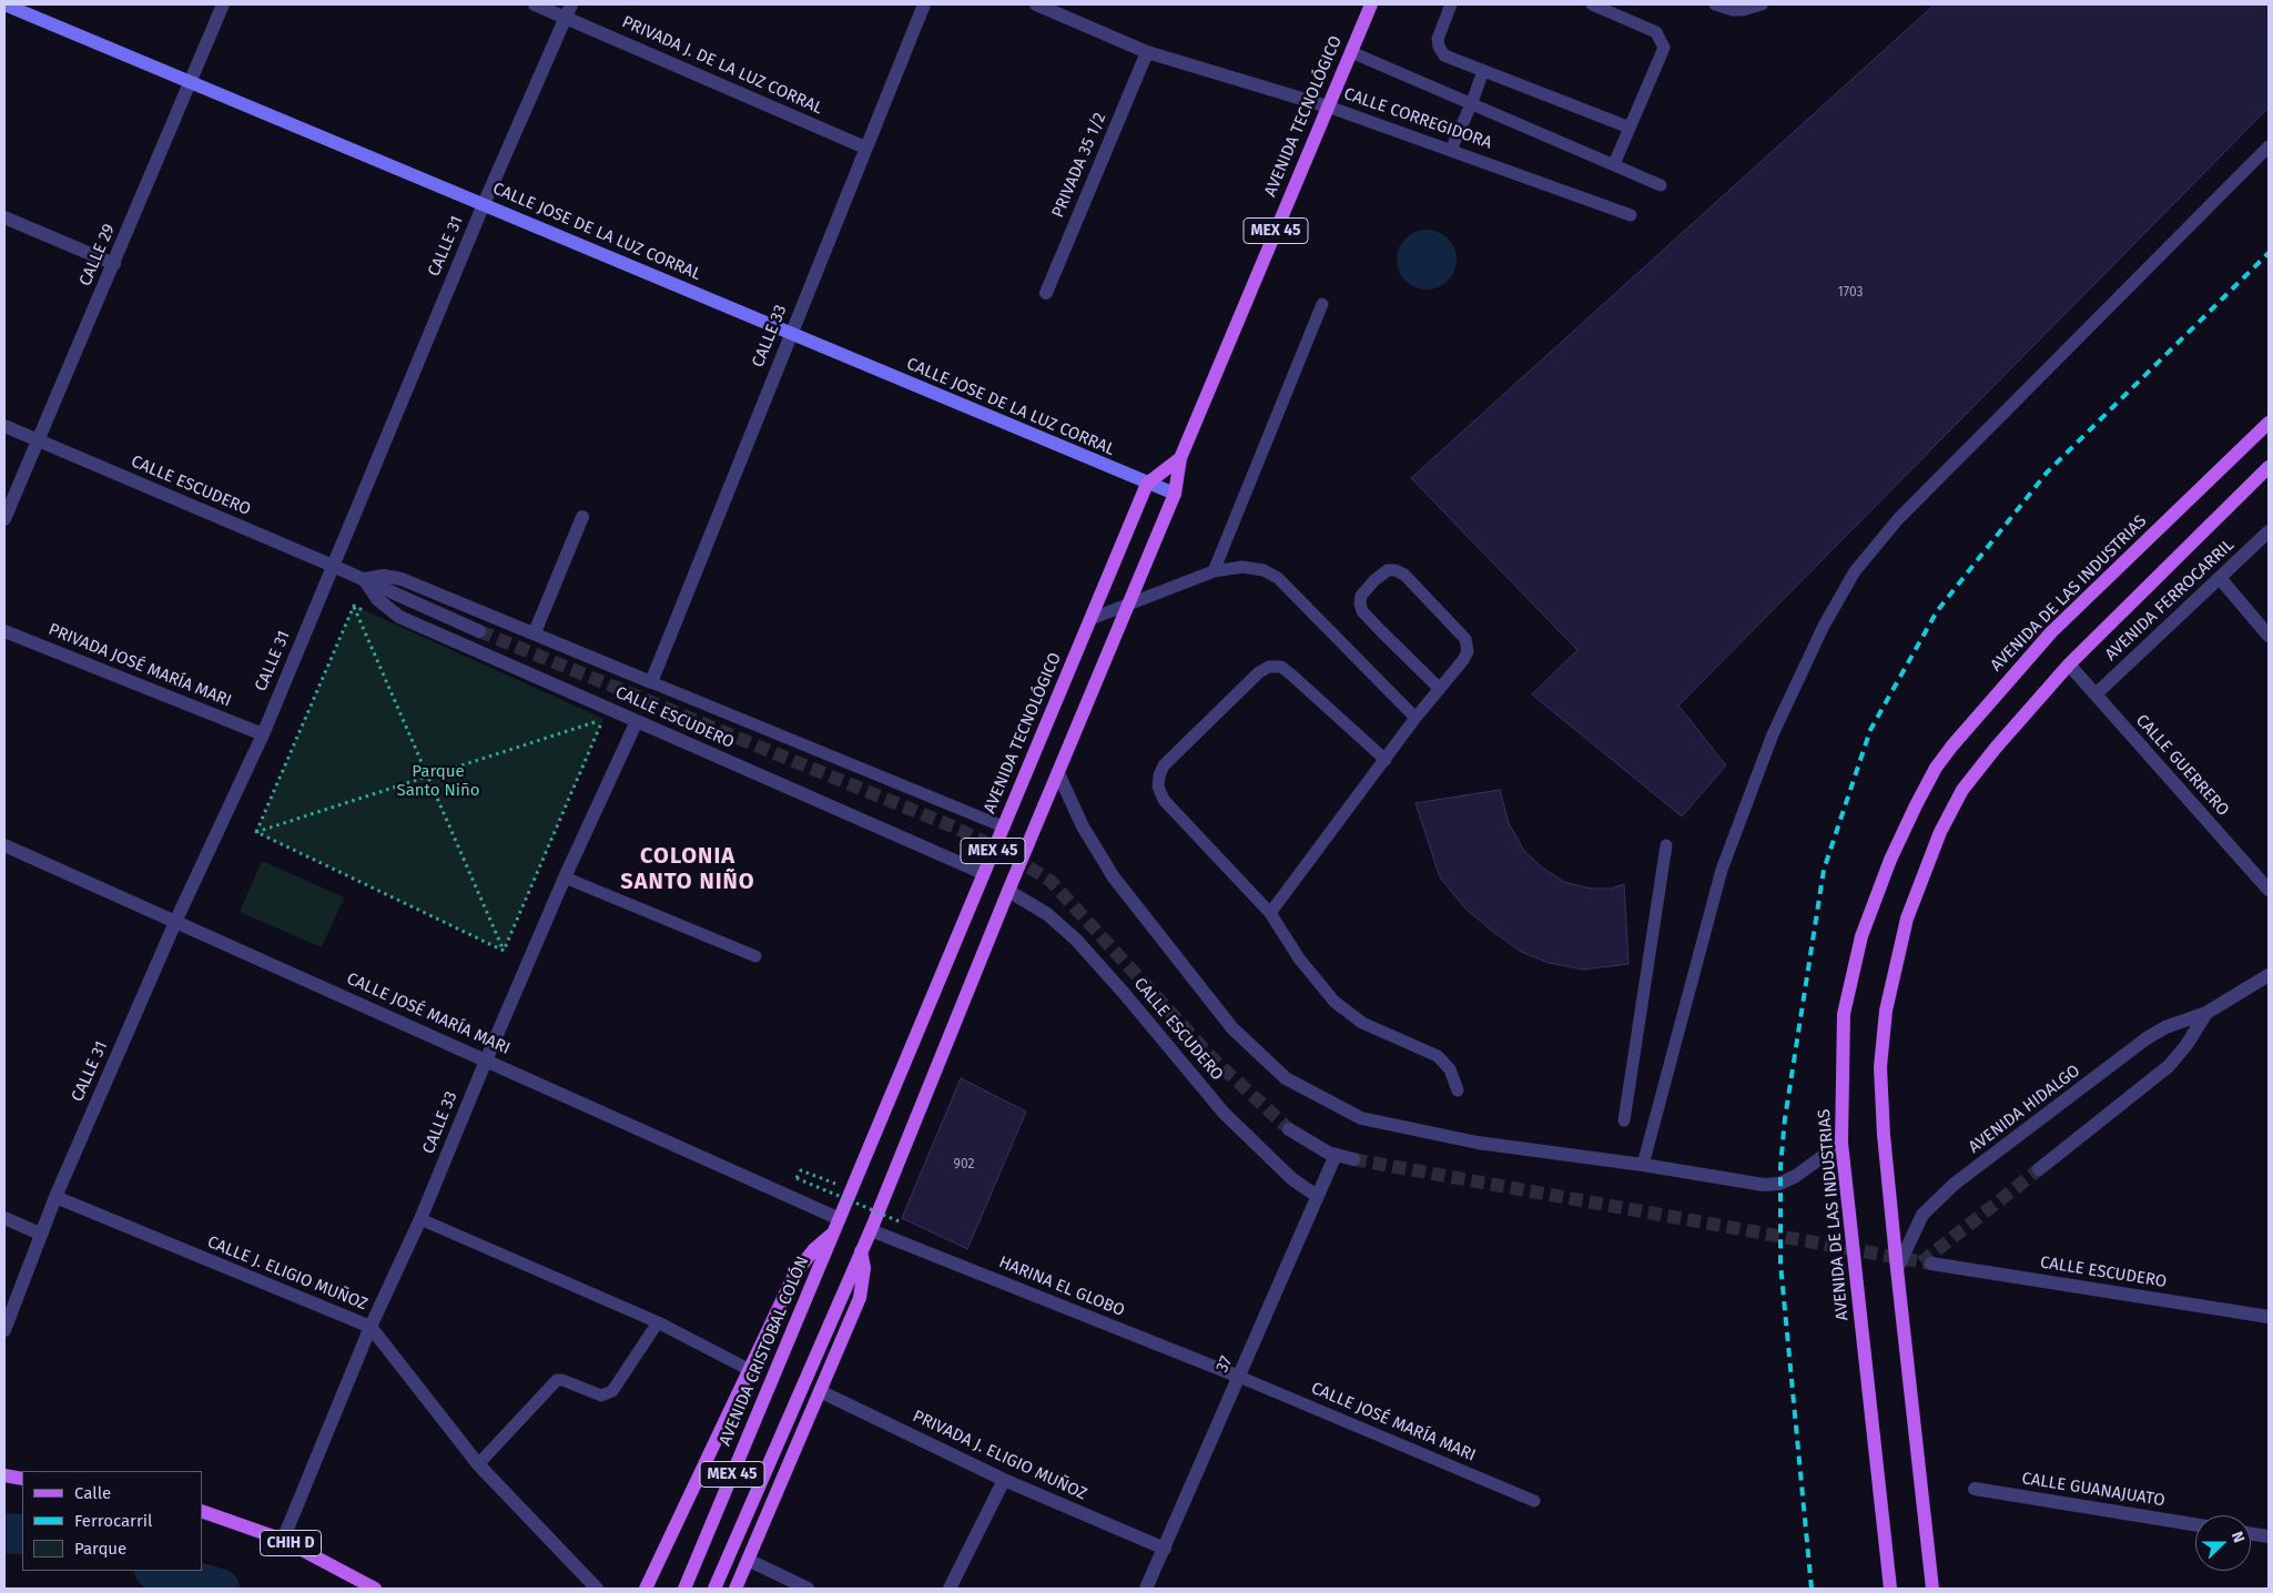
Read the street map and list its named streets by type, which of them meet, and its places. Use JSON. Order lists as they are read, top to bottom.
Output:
{
  "streets": {
    "main road": [
      "AVENIDA TECNOLÓGICO",
      "MEX 45",
      "CALLE JOSE DE LA LUZ CORRAL",
      "AVENIDA DE LAS INDUSTRIAS",
      "AVENIDA CRISTOBAL COLÓN",
      "CHIH D"
    ],
    "street": [
      "PRIVADA J. DE LA LUZ CORRAL",
      "CALLE CORREGIDORA",
      "PRIVADA 35 1/2",
      "CALLE 31",
      "CALLE 29",
      "CALLE 33",
      "CALLE ESCUDERO",
      "AVENIDA FERROCARRIL",
      "PRIVADA JOSÉ MARÍA MARI",
      "CALLE GUERRERO",
      "CALLE JOSÉ MARÍA MARI",
      "AVENIDA HIDALGO",
      "CALLE J. ELIGIO MUÑOZ",
      "HARINA EL GLOBO",
      "37",
      "PRIVADA J. ELIGIO MUÑOZ",
      "CALLE GUANAJUATO"
    ]
  },
  "crossings": [
    ["PRIVADA J. DE LA LUZ CORRAL", "CALLE 31"],
    ["PRIVADA J. DE LA LUZ CORRAL", "CALLE 33"],
    ["AVENIDA TECNOLÓGICO", "CALLE CORREGIDORA"],
    ["AVENIDA TECNOLÓGICO", "MEX 45"],
    ["AVENIDA TECNOLÓGICO", "CALLE JOSE DE LA LUZ CORRAL"],
    ["AVENIDA TECNOLÓGICO", "CALLE ESCUDERO"],
    ["AVENIDA TECNOLÓGICO", "CALLE JOSÉ MARÍA MARI"],
    ["AVENIDA TECNOLÓGICO", "HARINA EL GLOBO"],
    ["AVENIDA TECNOLÓGICO", "AVENIDA CRISTOBAL COLÓN"],
    ["CALLE CORREGIDORA", "PRIVADA 35 1/2"],
    ["MEX 45", "HARINA EL GLOBO"],
    ["CALLE JOSE DE LA LUZ CORRAL", "CALLE 31"],
    ["CALLE JOSE DE LA LUZ CORRAL", "CALLE 29"],
    ["CALLE JOSE DE LA LUZ CORRAL", "CALLE 33"],
    ["CALLE 31", "CALLE ESCUDERO"],
    ["CALLE 31", "PRIVADA JOSÉ MARÍA MARI"],
    ["CALLE 31", "CALLE JOSÉ MARÍA MARI"],
    ["CALLE 31", "CALLE J. ELIGIO MUÑOZ"],
    ["CALLE 29", "CALLE ESCUDERO"],
    ["CALLE 33", "CALLE ESCUDERO"],
    ["CALLE 33", "CALLE JOSÉ MARÍA MARI"],
    ["CALLE 33", "CALLE J. ELIGIO MUÑOZ"],
    ["CALLE 33", "CHIH D"],
    ["CALLE ESCUDERO", "37"],
    ["AVENIDA FERROCARRIL", "CALLE GUERRERO"],
    ["CALLE JOSÉ MARÍA MARI", "HARINA EL GLOBO"],
    ["CALLE JOSÉ MARÍA MARI", "AVENIDA CRISTOBAL COLÓN"],
    ["CALLE JOSÉ MARÍA MARI", "37"],
    ["HARINA EL GLOBO", "37"],
    ["37", "PRIVADA J. ELIGIO MUÑOZ"]
  ],
  "districts": ["COLONIA SANTO NIÑO"],
  "parks": ["Parque Santo Niño"],
  "house_numbers": ["1703", "902"],
  "legend": ["Calle", "Ferrocarril", "Parque"],
  "north": "right"
}
